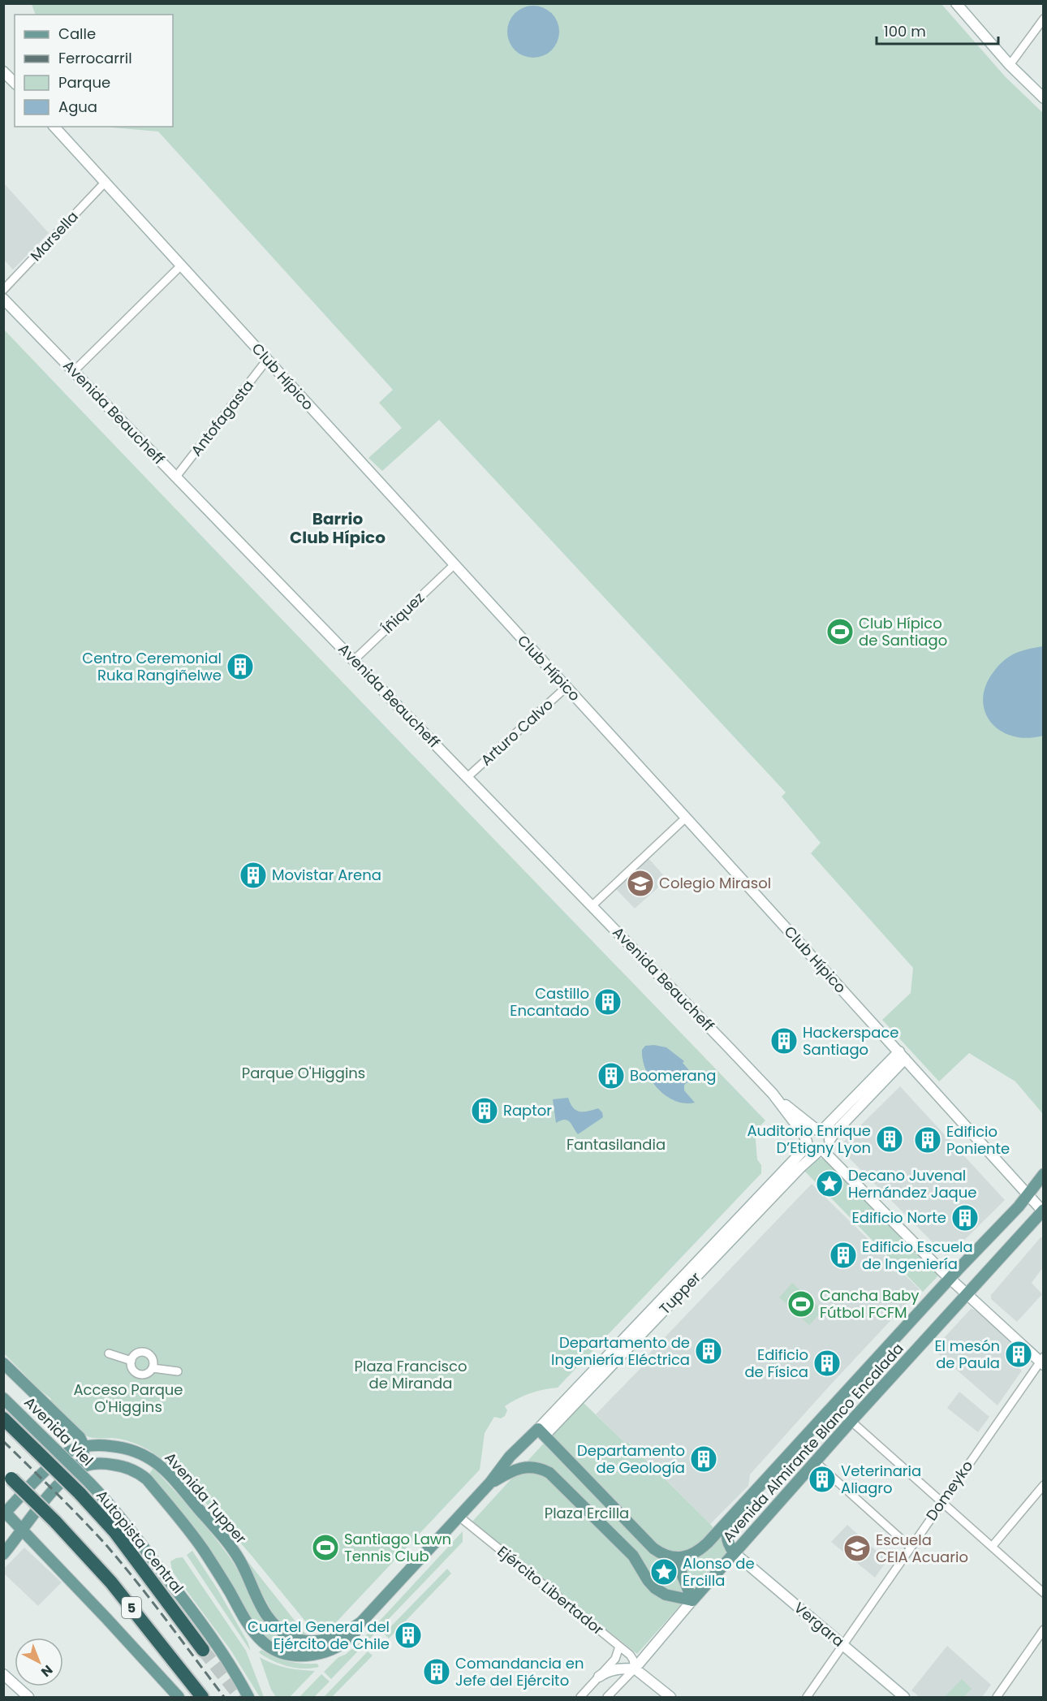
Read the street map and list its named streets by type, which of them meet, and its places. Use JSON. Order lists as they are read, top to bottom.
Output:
{
  "streets": {
    "highway": ["Autopista Central", "5"],
    "main road": [
      "Club Hípico",
      "Avenida Beaucheff",
      "Tupper",
      "Avenida Viel",
      "Avenida Almirante Blanco Encalada",
      "Avenida Tupper",
      "Vergara"
    ],
    "street": [
      "Marsella",
      "Antofagasta",
      "Íñiquez",
      "Arturo Calvo",
      "Domeyko",
      "Ejército Libertador"
    ]
  },
  "crossings": [
    ["Marsella", "Club Hípico"],
    ["Club Hípico", "Antofagasta"],
    ["Club Hípico", "Íñiquez"],
    ["Club Hípico", "Arturo Calvo"],
    ["Club Hípico", "Avenida Almirante Blanco Encalada"],
    ["Avenida Beaucheff", "Antofagasta"],
    ["Avenida Beaucheff", "Íñiquez"],
    ["Avenida Beaucheff", "Arturo Calvo"],
    ["Avenida Beaucheff", "Tupper"],
    ["Tupper", "Avenida Tupper"],
    ["Avenida Almirante Blanco Encalada", "Ejército Libertador"],
    ["Avenida Almirante Blanco Encalada", "Vergara"],
    ["Domeyko", "Vergara"],
    ["Avenida Tupper", "Ejército Libertador"]
  ],
  "districts": ["Barrio Club Hípico"],
  "parks": [
    "Parque O'Higgins",
    "Fantasilandia",
    "Plaza Francisco de Miranda",
    "Acceso Parque O'Higgins",
    "Plaza Ercilla"
  ],
  "places": {
    "sports": ["Club Hípico de Santiago", "Cancha Baby Fútbol FCFM", "Santiago Lawn Tennis Club"],
    "building": [
      "Centro Ceremonial Ruka Rangiñelwe",
      "Movistar Arena",
      "Castillo Encantado",
      "Hackerspace Santiago",
      "Boomerang",
      "Raptor",
      "Auditorio Enrique D’Etigny Lyon",
      "Edificio Poniente",
      "Edificio Norte",
      "Edificio Escuela de Ingeniería",
      "Departamento de Ingeniería Eléctrica",
      "El mesón de Paula",
      "Edificio de Física",
      "Departamento de Geología",
      "Veterinaria Aliagro",
      "Cuartel General del Ejército de Chile",
      "Comandancia en Jefe del Ejército"
    ],
    "school or university": ["Colegio Mirasol", "Escuela CEIA Acuario"],
    "place": ["Decano Juvenal Hernández Jaque", "Alonso de Ercilla"]
  },
  "legend": [
    "Calle",
    "Ferrocarril",
    "Parque",
    "Agua"
  ],
  "scale_bar": "100 m",
  "north": "bottom right"
}
